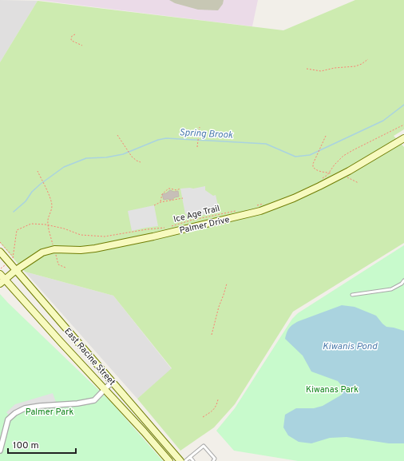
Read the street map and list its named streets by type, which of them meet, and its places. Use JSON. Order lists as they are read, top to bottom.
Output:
{
  "streets": {
    "main road": ["Palmer Drive", "East Racine Street"],
    "path": ["Ice Age Trail"]
  },
  "crossings": [
    ["Ice Age Trail", "East Racine Street"],
    ["Palmer Drive", "East Racine Street"]
  ],
  "water": ["Spring Brook", "Kiwanis Pond"],
  "parks": ["Kiwanas Park", "Palmer Park"],
  "scale_bar": "100 m"
}
